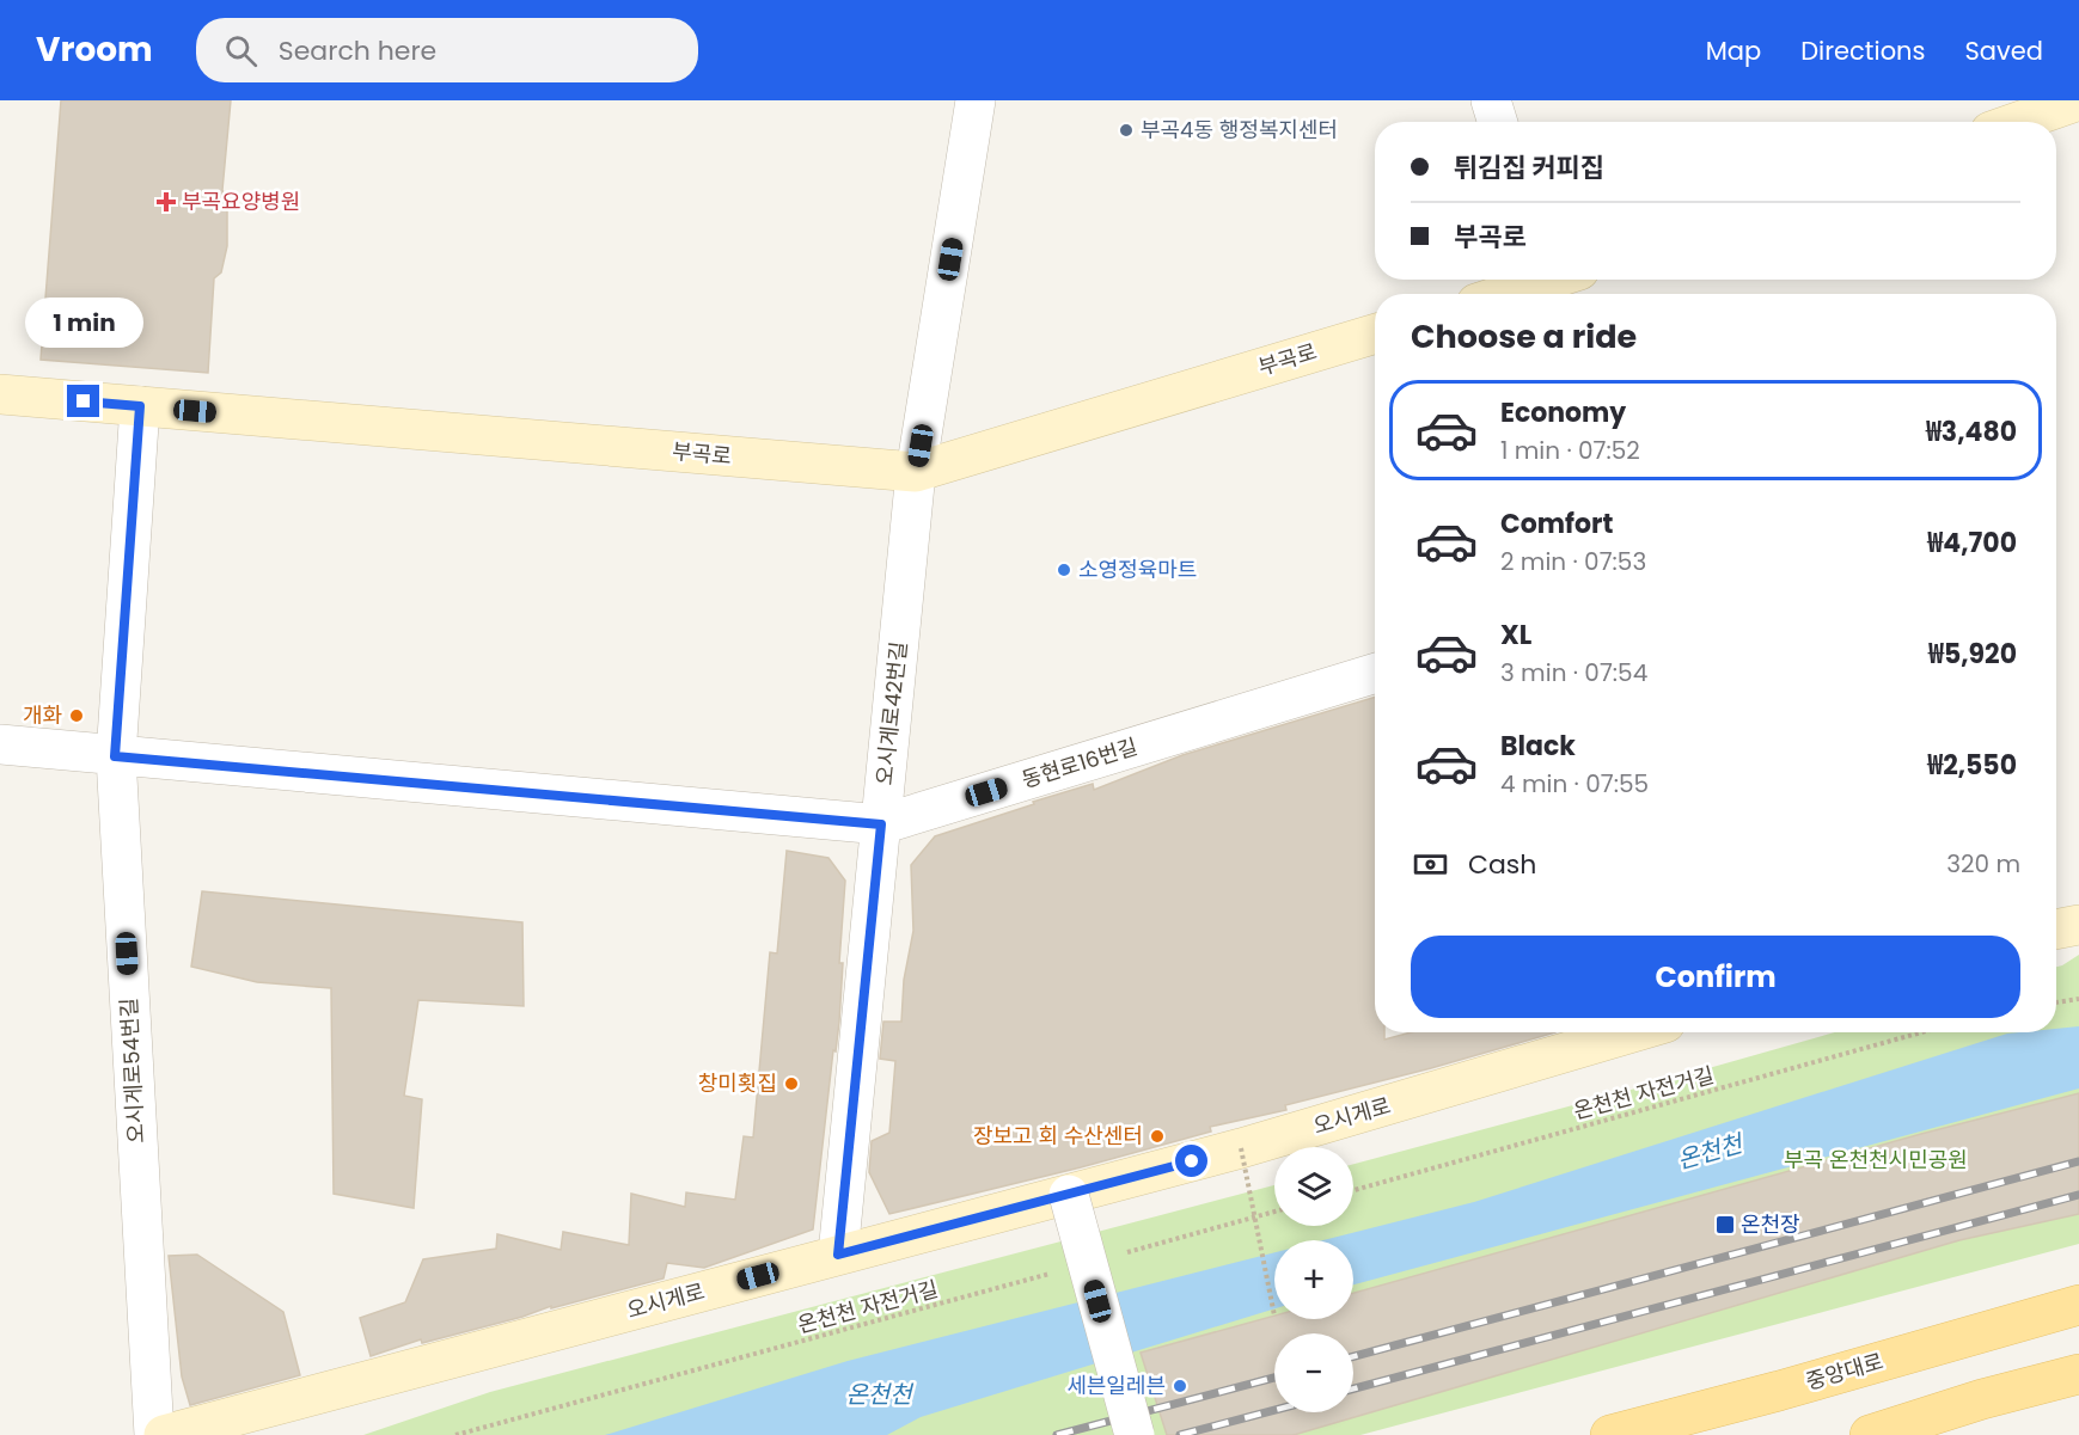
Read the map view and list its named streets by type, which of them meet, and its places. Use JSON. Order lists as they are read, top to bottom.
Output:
{
  "streets": {
    "main road": ["부곡로", "오시게로", "중앙대로"],
    "street": ["오시게로42번길", "동현로16번길", "오시게로54번길"],
    "path": ["온천천 자전거길"]
  },
  "crossings": [
    ["부곡로", "오시게로42번길"],
    ["부곡로", "오시게로54번길"],
    ["오시게로42번길", "동현로16번길"],
    ["오시게로42번길", "오시게로"],
    ["동현로16번길", "오시게로54번길"]
  ],
  "water": ["온천천"],
  "parks": ["부곡 온천천시민공원"],
  "places": {
    "other": [
      "부곡4동 행정복지센터",
      "소영정육마트",
      "개화",
      "창미횟집",
      "장보고 회 수산센터",
      "세븐일레븐"
    ],
    "health": ["부곡요양병원"],
    "transit": ["온천장"]
  },
  "page": {
    "header": "Vroom",
    "search": "Search here",
    "nav": ["Map", "Directions", "Saved"],
    "banner": ["튀김집 커피집", "부곡로"],
    "heading": "Choose a ride",
    "bubble": "1 min",
    "list": [
      {
        "name": "Economy",
        "note": "1 min · 07:52",
        "value": "₩3,480"
      },
      {
        "name": "Comfort",
        "note": "2 min · 07:53",
        "value": "₩4,700"
      },
      {
        "name": "XL",
        "note": "3 min · 07:54",
        "value": "₩5,920"
      },
      {
        "name": "Black",
        "note": "4 min · 07:55",
        "value": "₩2,550"
      }
    ],
    "pay": ["Cash", "320 m"],
    "buttons": "Confirm",
    "map_buttons": ["+", "−"]
  }
}
